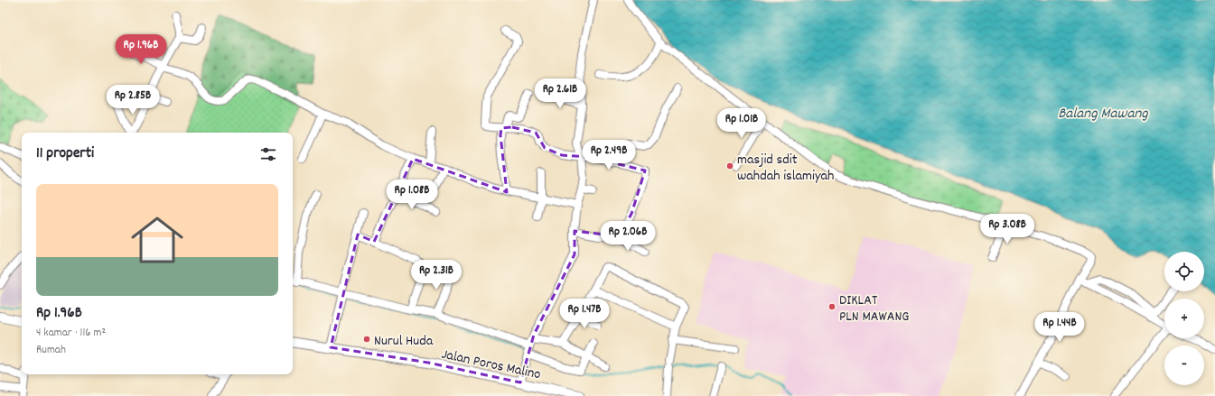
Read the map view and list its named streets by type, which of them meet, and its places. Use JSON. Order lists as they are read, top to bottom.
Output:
{
  "streets": {
    "main road": ["Jalan Poros Malino"]
  },
  "water": ["Balang Mawang"],
  "places": ["masjid sdit wahdah islamiyah", "DIKLAT PLN MAWANG", "Nurul Huda"],
  "page": {
    "price": [
      "Rp 1.96B",
      "Rp 2.61B",
      "Rp 2.85B",
      "Rp 1.01B",
      "Rp 2.49B",
      "Rp 1.08B",
      "Rp 3.08B",
      "Rp 2.06B",
      "Rp 2.31B",
      "Rp 1.47B",
      "Rp 1.44B"
    ],
    "heading": "11 properti",
    "list": [
      {
        "name": "Rp 1.96B",
        "note": "4 kamar · 116 m² · Rumah"
      }
    ],
    "map_buttons": ["+", "−"]
  }
}
